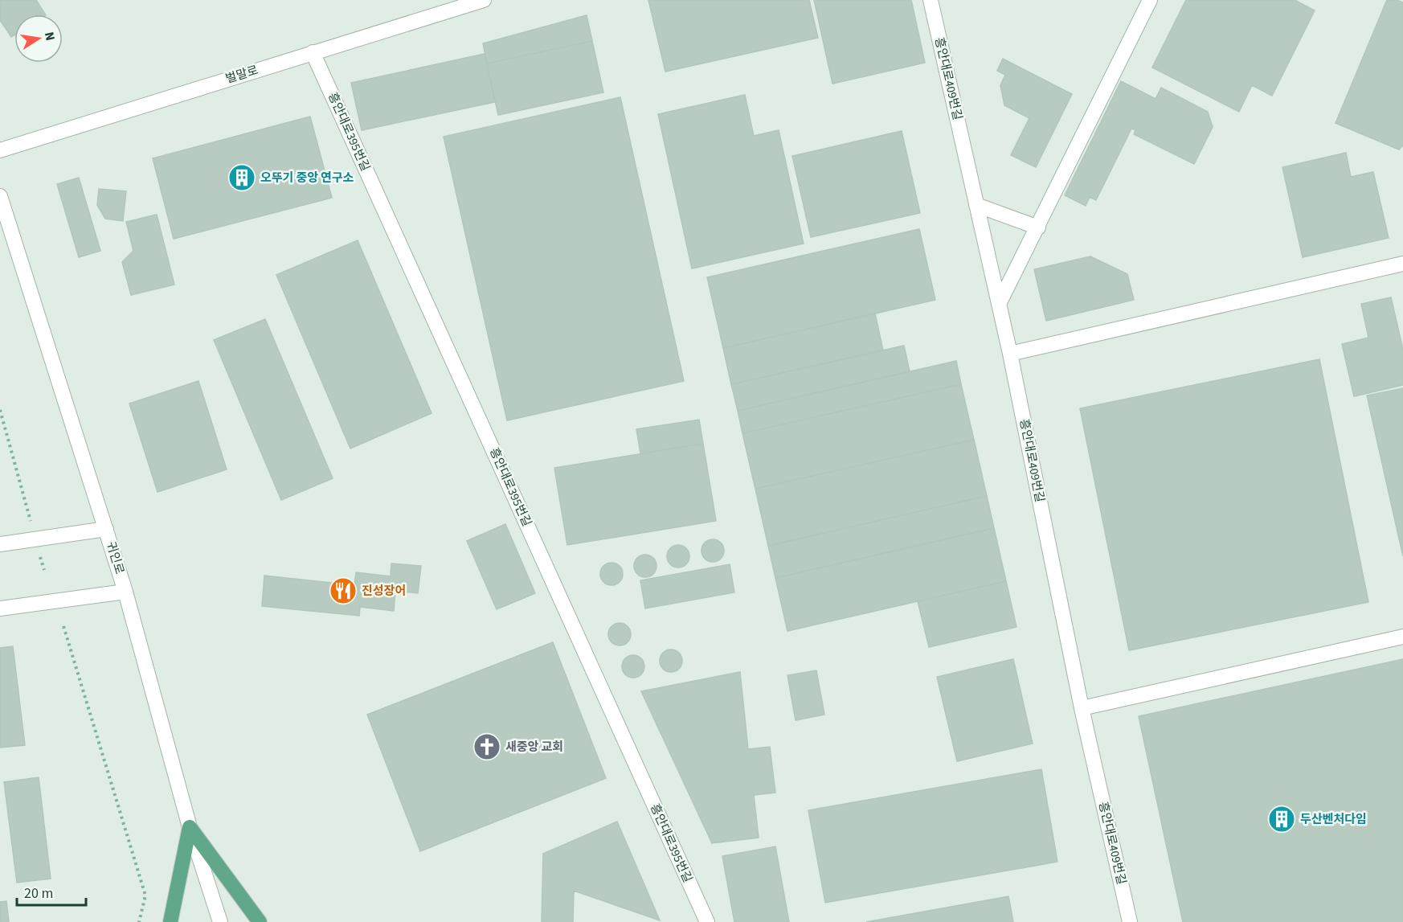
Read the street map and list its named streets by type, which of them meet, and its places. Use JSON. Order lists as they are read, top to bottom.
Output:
{
  "streets": {
    "street": [
      "벌말로",
      "흥안대로409번길",
      "흥안대로395번길",
      "귀인로"
    ]
  },
  "crossings": [
    ["벌말로", "흥안대로395번길"]
  ],
  "places": {
    "building": ["오뚜기 중앙 연구소", "두산벤처다임"],
    "restaurant": ["진성장어"],
    "church": ["새중앙 교회"]
  },
  "scale_bar": "20 m",
  "north": "right"
}
